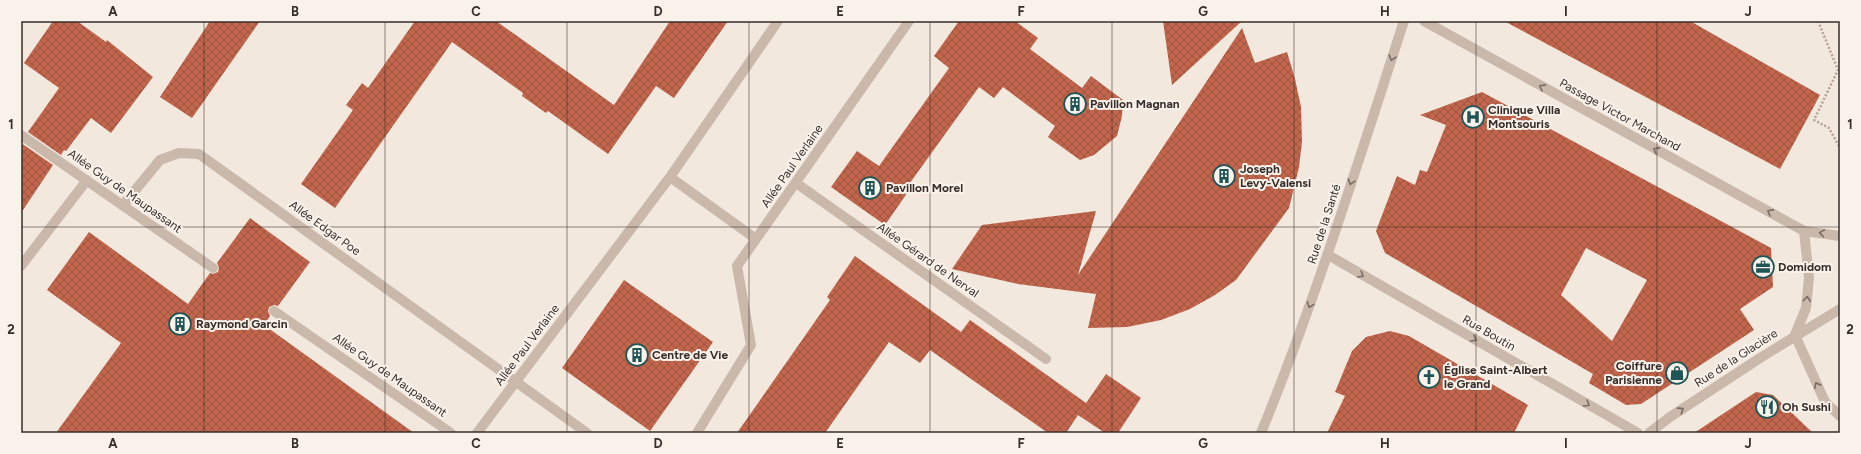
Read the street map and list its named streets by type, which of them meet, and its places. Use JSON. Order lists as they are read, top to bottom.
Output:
{
  "streets": {
    "street": [
      "Passage Victor Marchand",
      "Allée Paul Verlaine",
      "Allée Guy de Maupassant",
      "Rue de la Santé",
      "Allée Edgar Poe",
      "Allée Gérard de Nerval",
      "Rue Boutin",
      "Rue de la Glacière"
    ]
  },
  "crossings": [
    ["Allée Paul Verlaine", "Allée Edgar Poe"],
    ["Allée Paul Verlaine", "Allée Gérard de Nerval"],
    ["Allée Guy de Maupassant", "Allée Edgar Poe"],
    ["Rue de la Santé", "Rue Boutin"]
  ],
  "one_way": [
    "Passage Victor Marchand",
    "Rue de la Santé",
    "Rue Boutin",
    "Rue de la Glacière"
  ],
  "places": {
    "building": [
      "Pavillon Magnan",
      "Joseph Levy-Valensi",
      "Pavillon Morel",
      "Raymond Garcin",
      "Centre de Vie"
    ],
    "hospital": ["Clinique Villa Montsouris"],
    "office": ["Domidom"],
    "shop": ["Coiffure Parisienne"],
    "church": ["Église Saint-Albert le Grand"],
    "restaurant": ["Oh Sushi"]
  },
  "grid": {
    "columns": [
      "A",
      "B",
      "C",
      "D",
      "E",
      "F",
      "G",
      "H",
      "I",
      "J"
    ],
    "rows": ["1", "2"]
  }
}
